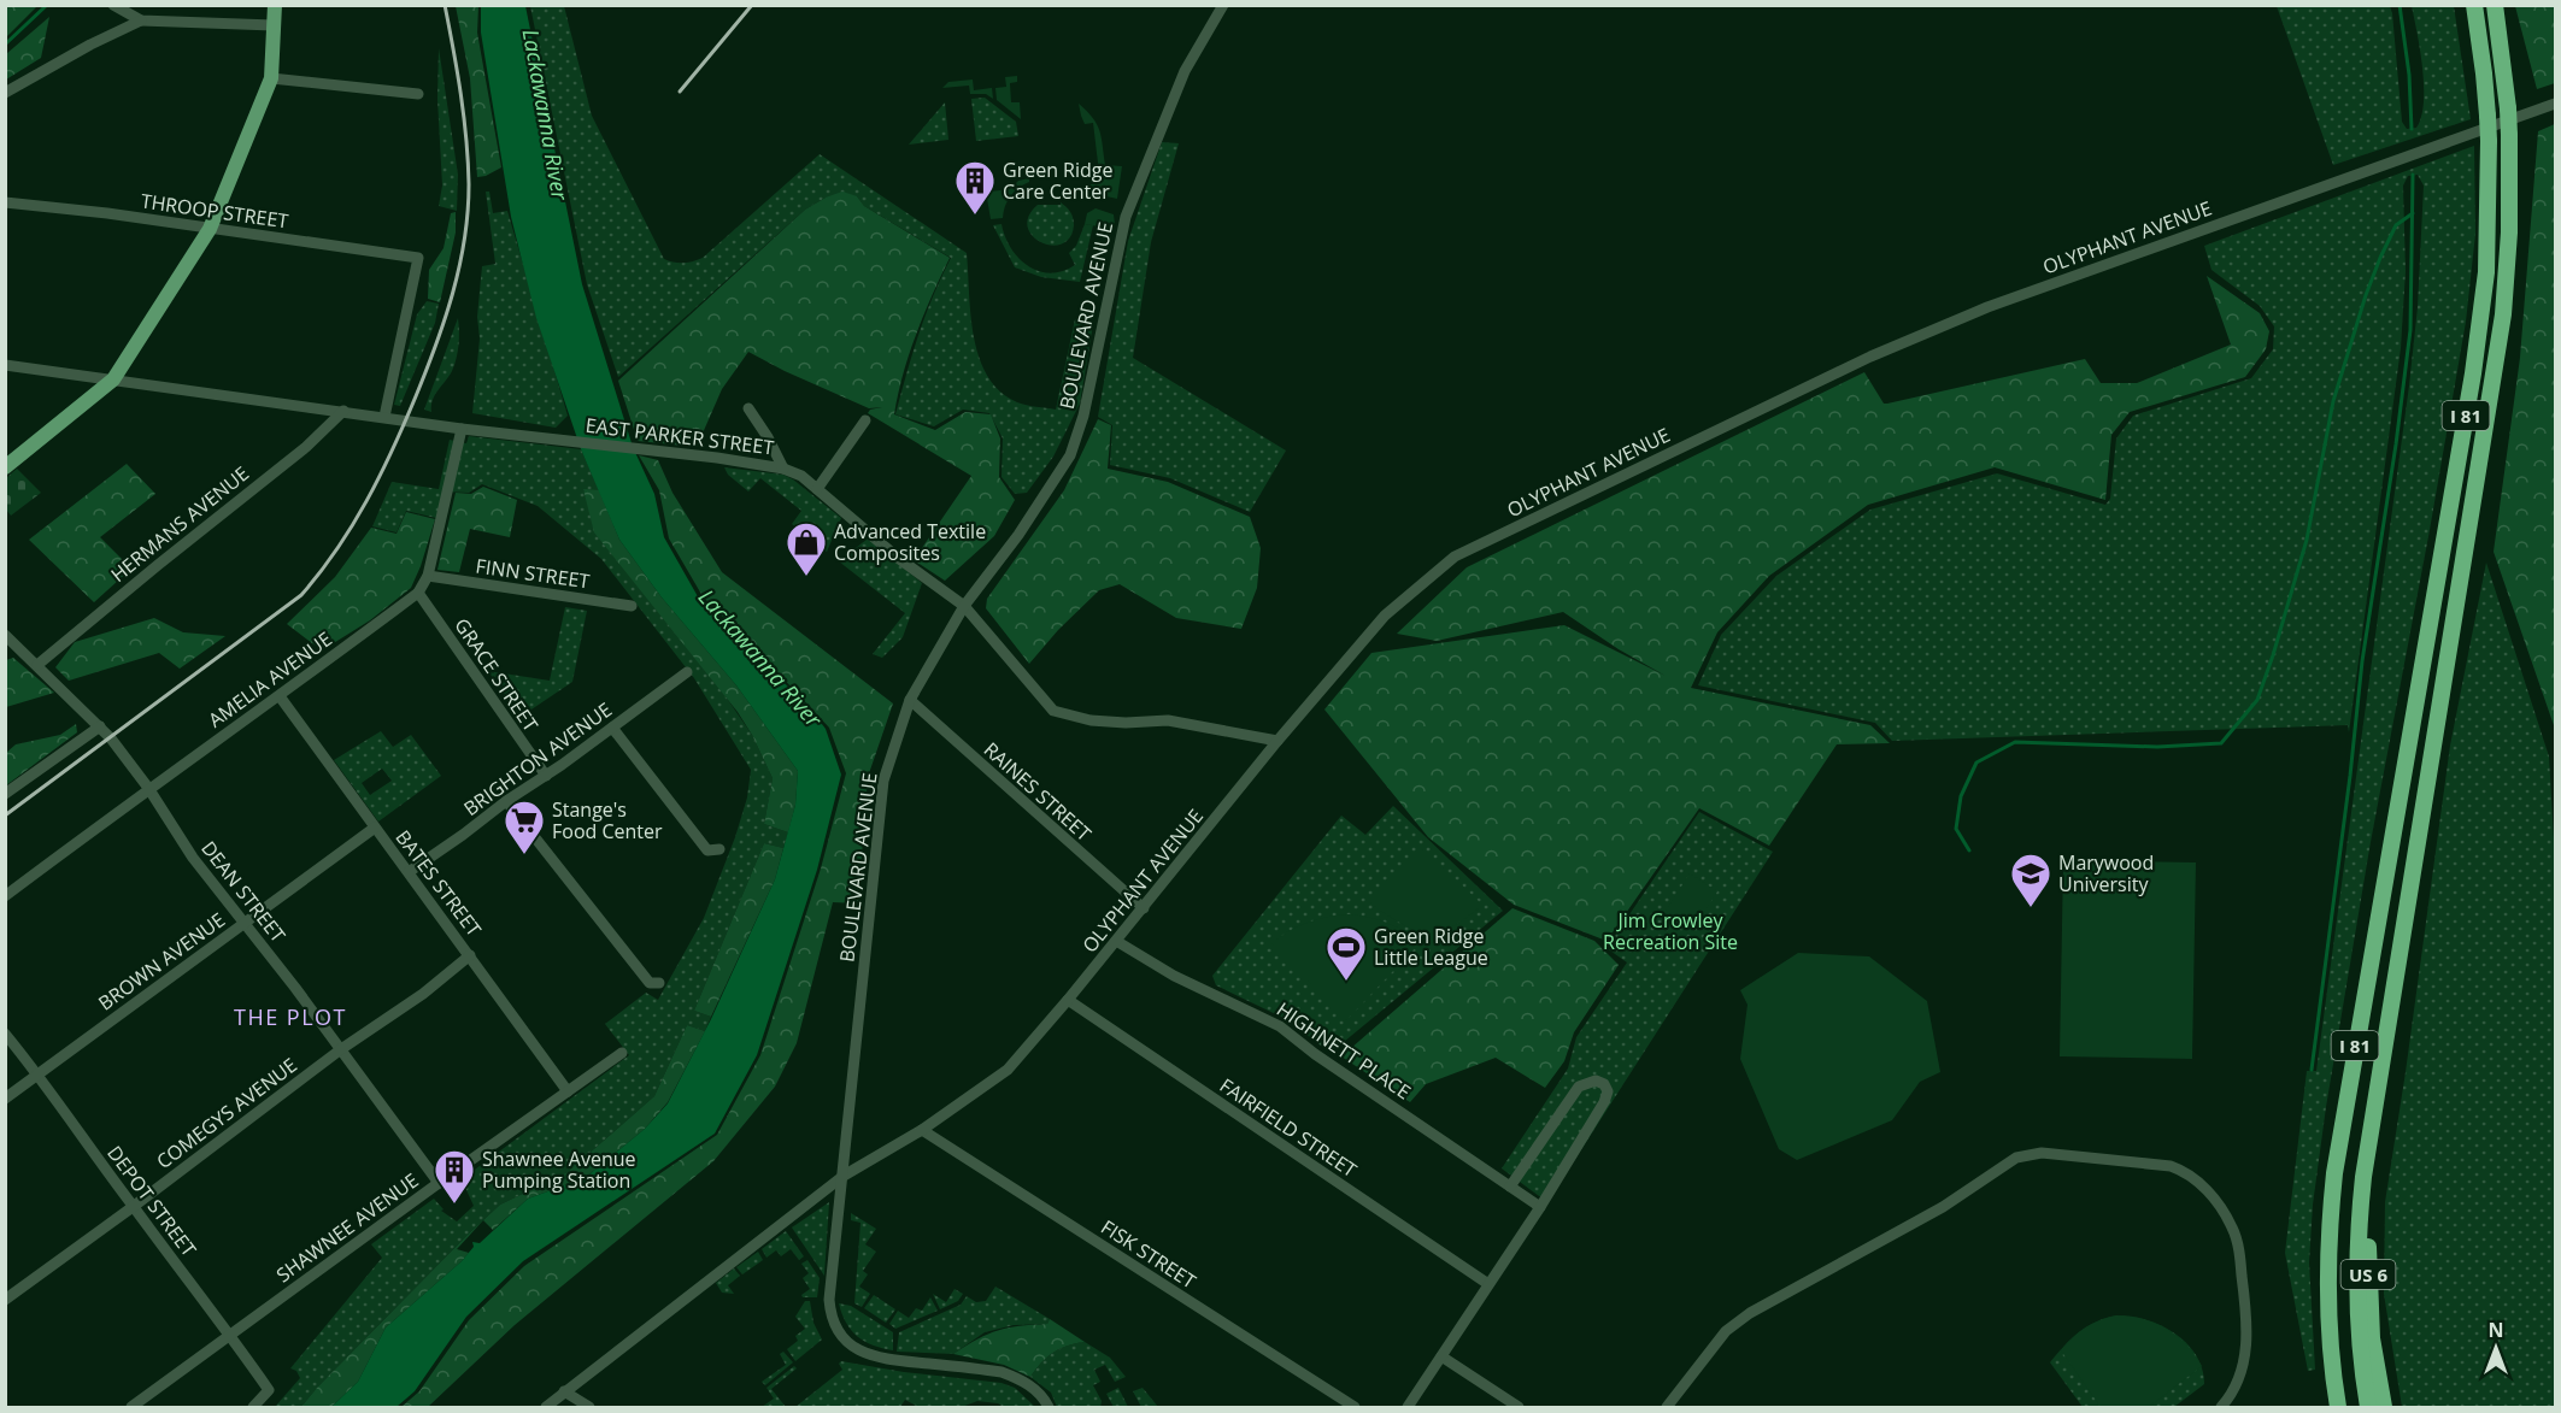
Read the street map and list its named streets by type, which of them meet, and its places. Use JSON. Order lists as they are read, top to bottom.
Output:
{
  "streets": {
    "highway": ["I 81", "US 6"],
    "street": [
      "THROOP STREET",
      "OLYPHANT AVENUE",
      "BOULEVARD AVENUE",
      "EAST PARKER STREET",
      "HERMANS AVENUE",
      "FINN STREET",
      "GRACE STREET",
      "AMELIA AVENUE",
      "BRIGHTON AVENUE",
      "RAINES STREET",
      "BATES STREET",
      "DEAN STREET",
      "BROWN AVENUE",
      "HIGHNETT PLACE",
      "COMEGYS AVENUE",
      "FAIRFIELD STREET",
      "DEPOT STREET",
      "SHAWNEE AVENUE",
      "FISK STREET"
    ]
  },
  "crossings": [
    ["THROOP STREET", "EAST PARKER STREET"],
    ["OLYPHANT AVENUE", "BOULEVARD AVENUE"],
    ["OLYPHANT AVENUE", "EAST PARKER STREET"],
    ["OLYPHANT AVENUE", "RAINES STREET"],
    ["OLYPHANT AVENUE", "HIGHNETT PLACE"],
    ["OLYPHANT AVENUE", "FAIRFIELD STREET"],
    ["OLYPHANT AVENUE", "FISK STREET"],
    ["BOULEVARD AVENUE", "EAST PARKER STREET"],
    ["BOULEVARD AVENUE", "RAINES STREET"],
    ["I 81", "US 6"],
    ["EAST PARKER STREET", "HERMANS AVENUE"],
    ["EAST PARKER STREET", "AMELIA AVENUE"],
    ["HERMANS AVENUE", "DEAN STREET"],
    ["FINN STREET", "AMELIA AVENUE"],
    ["GRACE STREET", "AMELIA AVENUE"],
    ["GRACE STREET", "BRIGHTON AVENUE"],
    ["AMELIA AVENUE", "BATES STREET"],
    ["AMELIA AVENUE", "DEAN STREET"],
    ["BRIGHTON AVENUE", "BATES STREET"],
    ["BATES STREET", "BROWN AVENUE"],
    ["BATES STREET", "COMEGYS AVENUE"],
    ["BATES STREET", "SHAWNEE AVENUE"],
    ["DEAN STREET", "BROWN AVENUE"],
    ["DEAN STREET", "COMEGYS AVENUE"],
    ["DEAN STREET", "SHAWNEE AVENUE"],
    ["BROWN AVENUE", "DEPOT STREET"],
    ["COMEGYS AVENUE", "DEPOT STREET"],
    ["DEPOT STREET", "SHAWNEE AVENUE"]
  ],
  "districts": ["THE PLOT"],
  "water": ["Lackawanna River"],
  "parks": ["Jim Crowley Recreation Site"],
  "places": {
    "building": ["Green Ridge Care Center", "Shawnee Avenue Pumping Station"],
    "shop": ["Advanced Textile Composites"],
    "supermarket": ["Stange's Food Center"],
    "school or university": ["Marywood University"],
    "sports": ["Green Ridge Little League"]
  },
  "north": "top"
}
